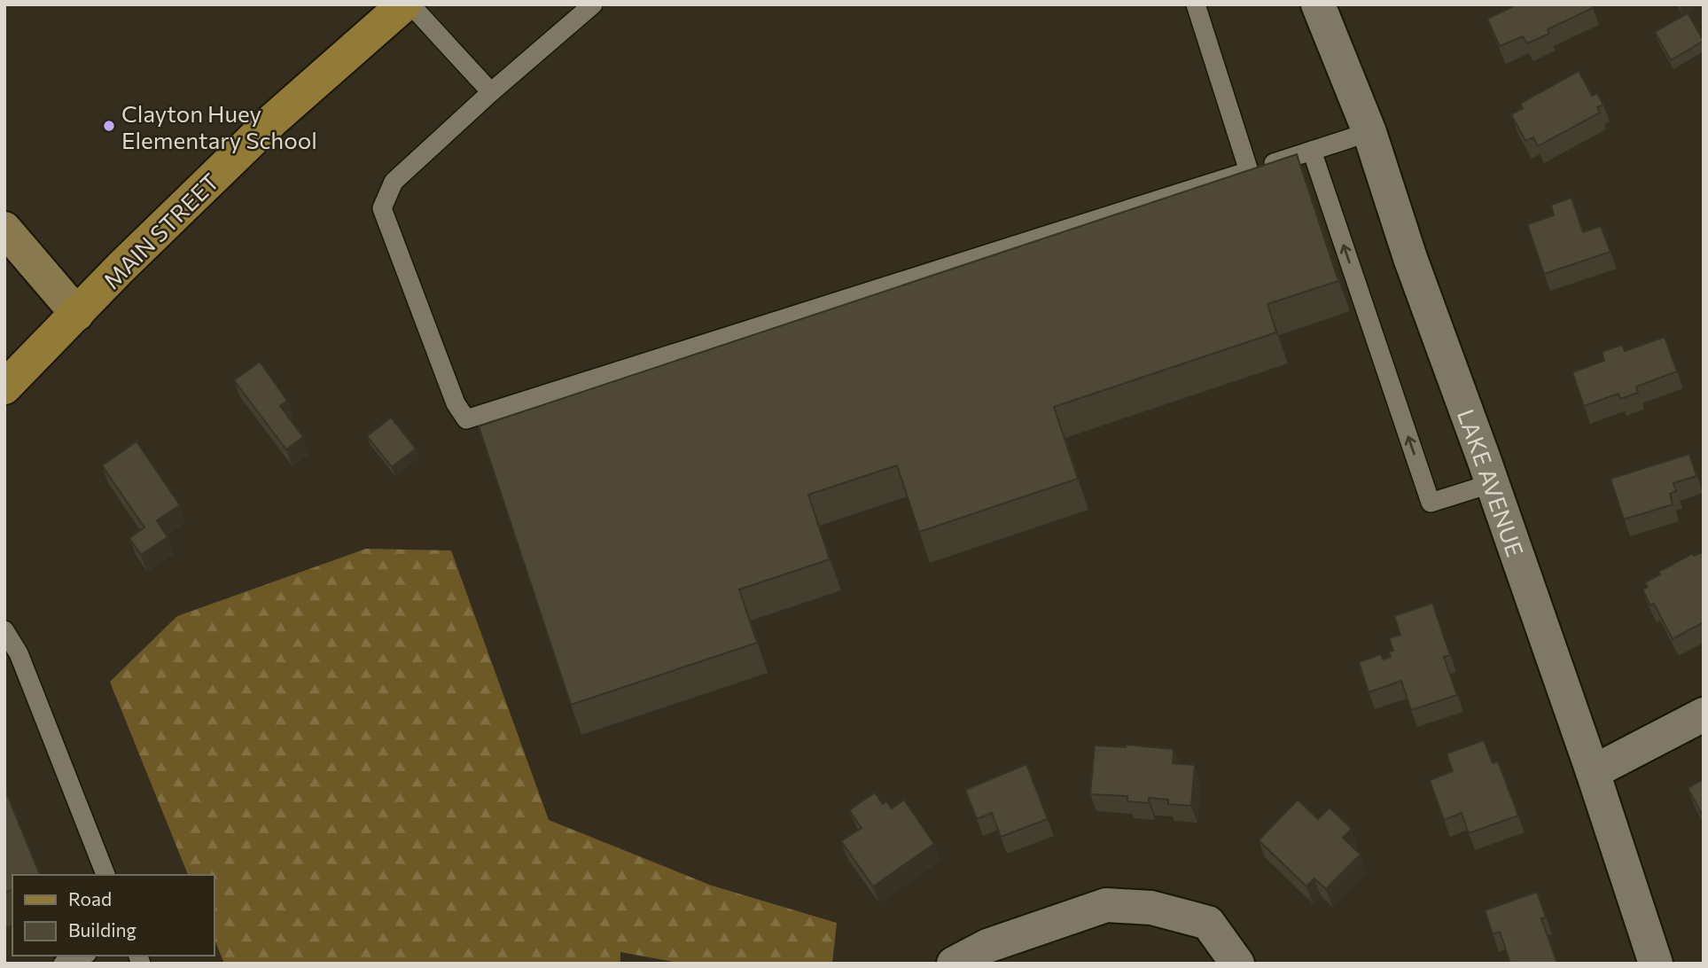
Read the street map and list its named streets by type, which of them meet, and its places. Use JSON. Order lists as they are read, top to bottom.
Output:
{
  "streets": {
    "main road": ["MAIN STREET"],
    "street": ["LAKE AVENUE"]
  },
  "places": ["Clayton Huey Elementary School"],
  "legend": ["Road", "Building"]
}
